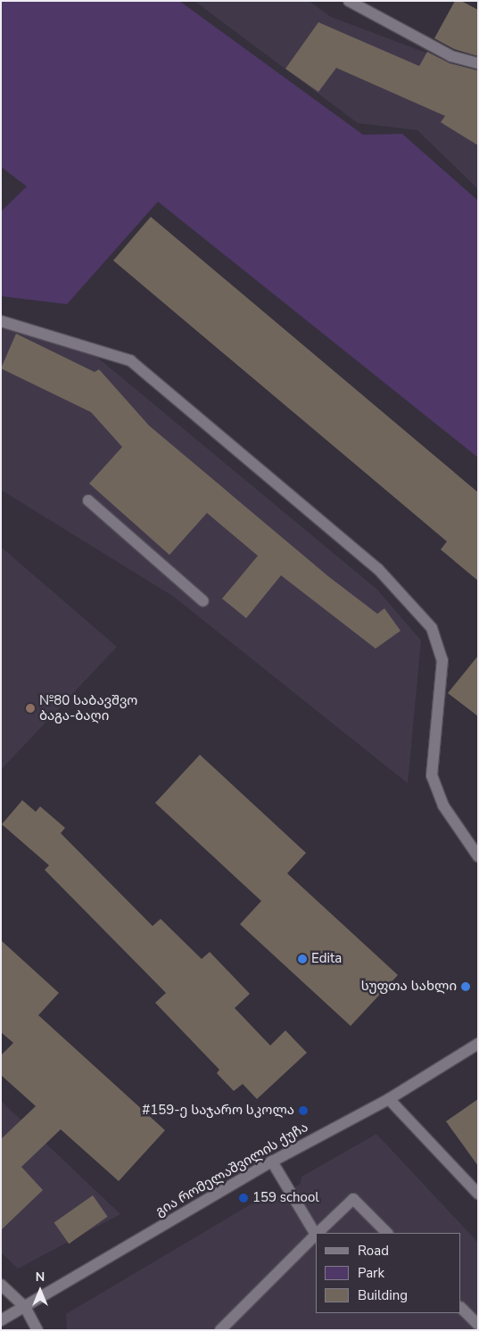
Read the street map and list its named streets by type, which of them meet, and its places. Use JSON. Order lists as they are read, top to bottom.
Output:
{
  "streets": {
    "street": ["გია რომელაშვილის ქუჩა"]
  },
  "places": [
    "№80 საბავშვო ბაგა-ბაღი",
    "Edita",
    "სუფთა სახლი",
    "#159-ე საჯარო სკოლა",
    "159 school"
  ],
  "legend": ["Road", "Park", "Building"],
  "north": "top"
}
